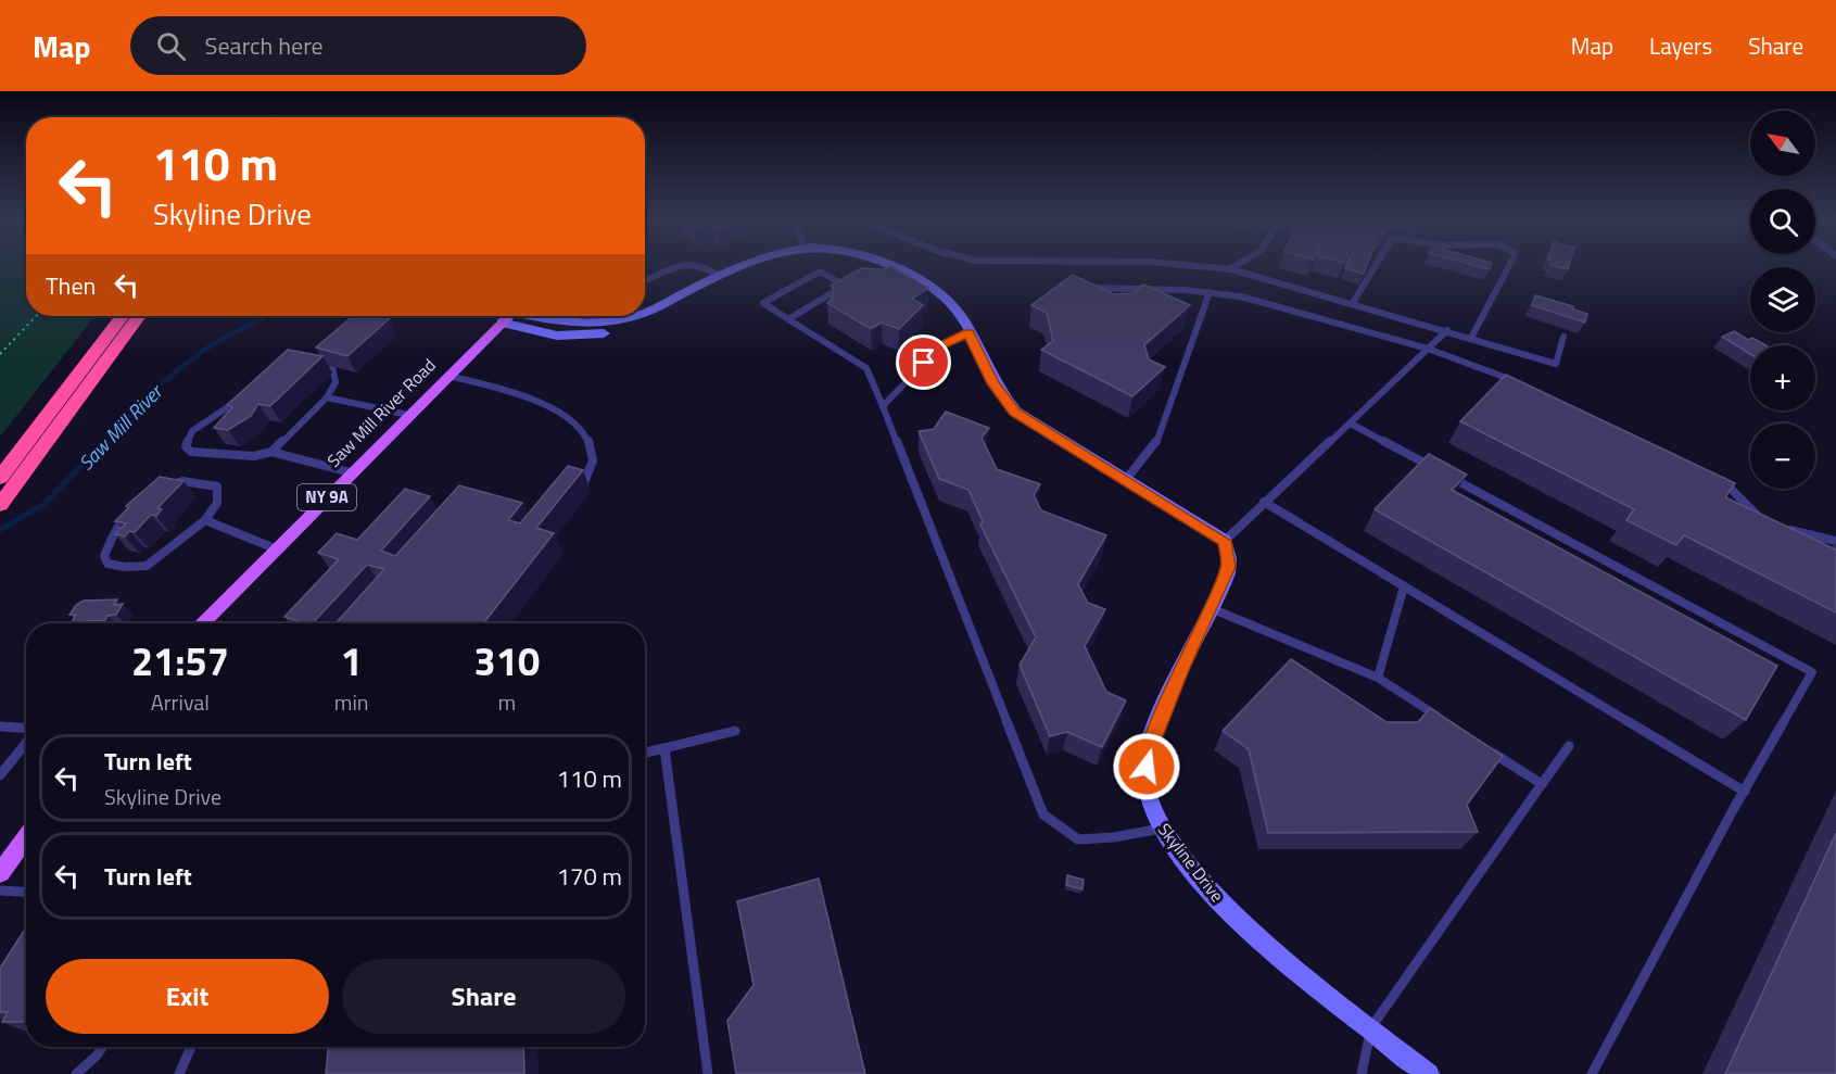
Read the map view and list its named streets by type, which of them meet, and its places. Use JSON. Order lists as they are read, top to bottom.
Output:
{
  "streets": {
    "main road": ["Saw Mill River Road", "NY 9A"],
    "street": ["Skyline Drive"]
  },
  "water": ["Saw Mill River"],
  "north": "top left",
  "page": {
    "header": "Map",
    "search": "Search here",
    "nav": ["Map", "Layers", "Share"],
    "map_buttons": ["+", "−"],
    "turn": ["110 m", "Skyline Drive"],
    "then": "Then",
    "eta": [
      "21:57",
      "Arrival",
      "1",
      "min",
      "310",
      "m"
    ],
    "list": [
      {
        "name": "Turn left",
        "note": "Skyline Drive",
        "value": "110 m"
      },
      {
        "name": "Turn left",
        "value": "170 m"
      }
    ],
    "buttons": ["Exit", "Share"]
  }
}
